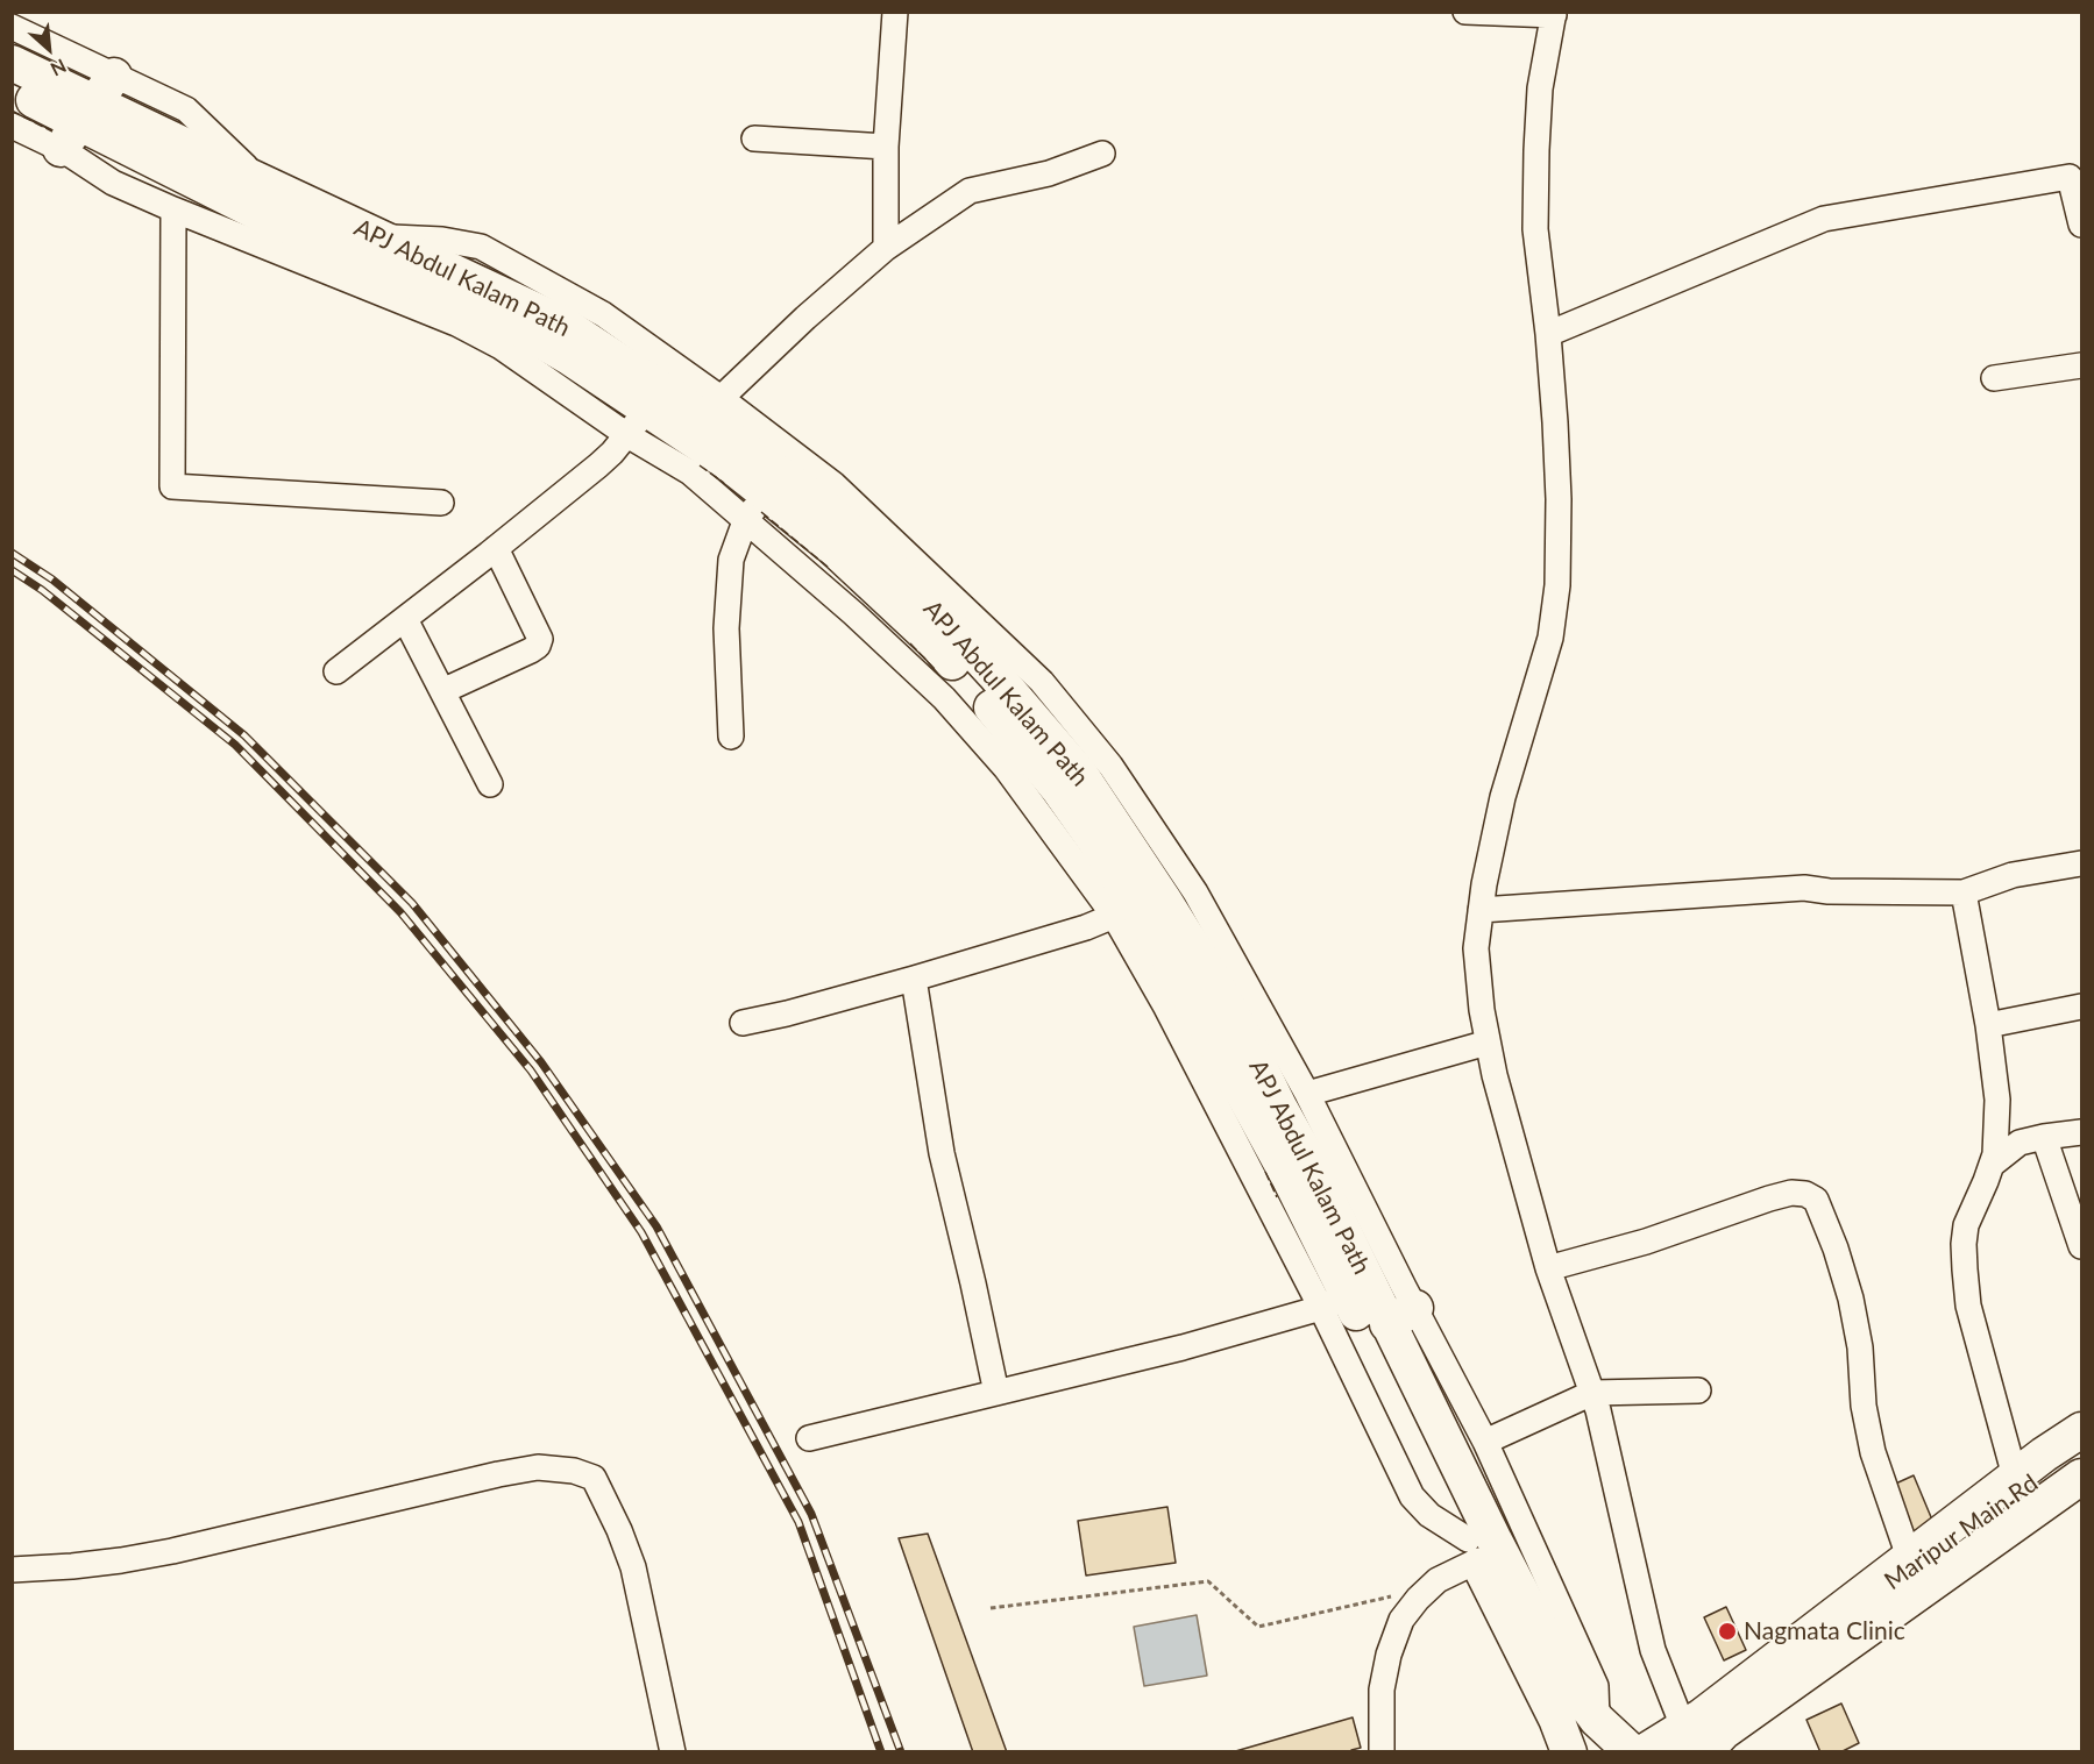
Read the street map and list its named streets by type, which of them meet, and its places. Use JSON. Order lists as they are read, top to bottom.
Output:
{
  "streets": {
    "highway": ["APJ Abdul Kalam Path"],
    "main road": ["Maripur Main Rd"]
  },
  "places": ["Nagmata Clinic"],
  "north": "bottom right"
}
